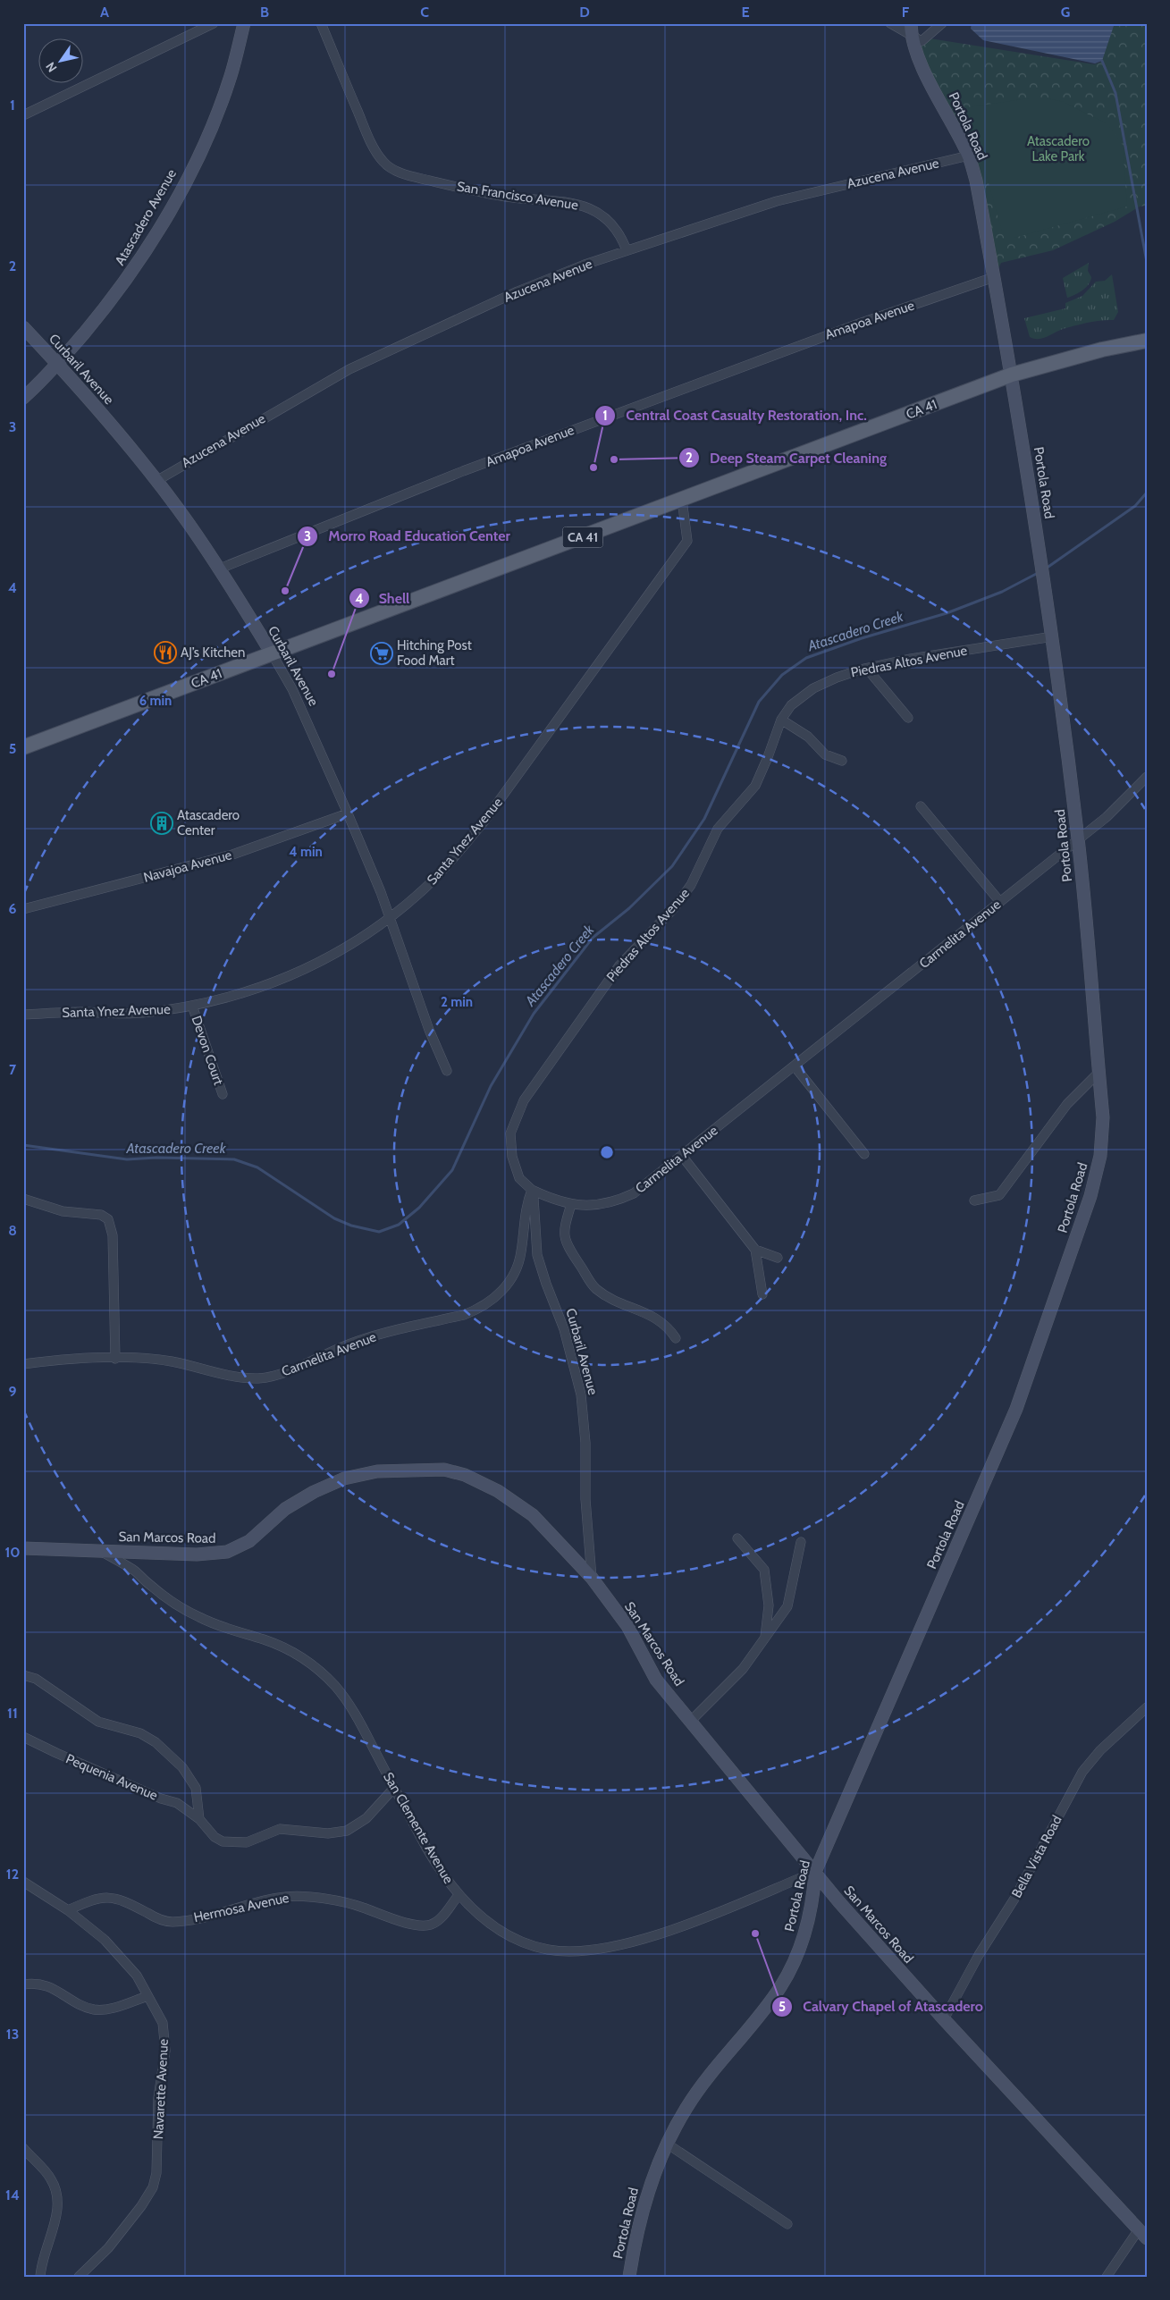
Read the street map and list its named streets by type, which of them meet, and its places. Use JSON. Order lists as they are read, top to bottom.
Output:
{
  "streets": {
    "main road": ["CA 41"],
    "street": [
      "Portola Road",
      "Azucena Avenue",
      "San Francisco Avenue",
      "Atascadero Avenue",
      "Amapoa Avenue",
      "Curbaril Avenue",
      "Piedras Altos Avenue",
      "Santa Ynez Avenue",
      "Navajoa Avenue",
      "Carmelita Avenue",
      "Devon Court",
      "San Marcos Road",
      "Pequenia Avenue",
      "San Clemente Avenue",
      "Bella Vista Road",
      "Hermosa Avenue",
      "Navarette Avenue"
    ]
  },
  "crossings": [
    ["Portola Road", "Azucena Avenue"],
    ["Portola Road", "Amapoa Avenue"],
    ["Portola Road", "CA 41"],
    ["Portola Road", "Piedras Altos Avenue"],
    ["Portola Road", "Carmelita Avenue"],
    ["Portola Road", "San Marcos Road"],
    ["Portola Road", "San Clemente Avenue"],
    ["Azucena Avenue", "San Francisco Avenue"],
    ["Azucena Avenue", "Curbaril Avenue"],
    ["Atascadero Avenue", "Curbaril Avenue"],
    ["Amapoa Avenue", "Curbaril Avenue"],
    ["Curbaril Avenue", "CA 41"],
    ["Curbaril Avenue", "Piedras Altos Avenue"],
    ["Curbaril Avenue", "Santa Ynez Avenue"],
    ["Curbaril Avenue", "Navajoa Avenue"],
    ["Curbaril Avenue", "Carmelita Avenue"],
    ["Curbaril Avenue", "San Marcos Road"],
    ["CA 41", "Santa Ynez Avenue"],
    ["Piedras Altos Avenue", "Carmelita Avenue"],
    ["Santa Ynez Avenue", "Devon Court"],
    ["San Marcos Road", "San Clemente Avenue"],
    ["San Marcos Road", "Bella Vista Road"],
    ["Pequenia Avenue", "San Clemente Avenue"],
    ["San Clemente Avenue", "Hermosa Avenue"],
    ["Hermosa Avenue", "Navarette Avenue"]
  ],
  "water": ["Atascadero Creek"],
  "parks": ["Atascadero Lake Park"],
  "places": {
    "other": [
      "Deep Steam Carpet Cleaning",
      "Central Coast Casualty Restoration, Inc.",
      "Morro Road Education Center",
      "Shell",
      "Calvary Chapel of Atascadero"
    ],
    "restaurant": ["AJ’s Kitchen"],
    "supermarket": ["Hitching Post Food Mart"],
    "building": ["Atascadero Center"]
  },
  "north": "bottom left",
  "grid": {
    "columns": [
      "A",
      "B",
      "C",
      "D",
      "E",
      "F",
      "G"
    ],
    "rows": [
      "1",
      "2",
      "3",
      "4",
      "5",
      "6",
      "7",
      "8",
      "9",
      "10",
      "11",
      "12",
      "13",
      "14"
    ]
  },
  "rings": ["6 min", "4 min", "2 min"]
}
